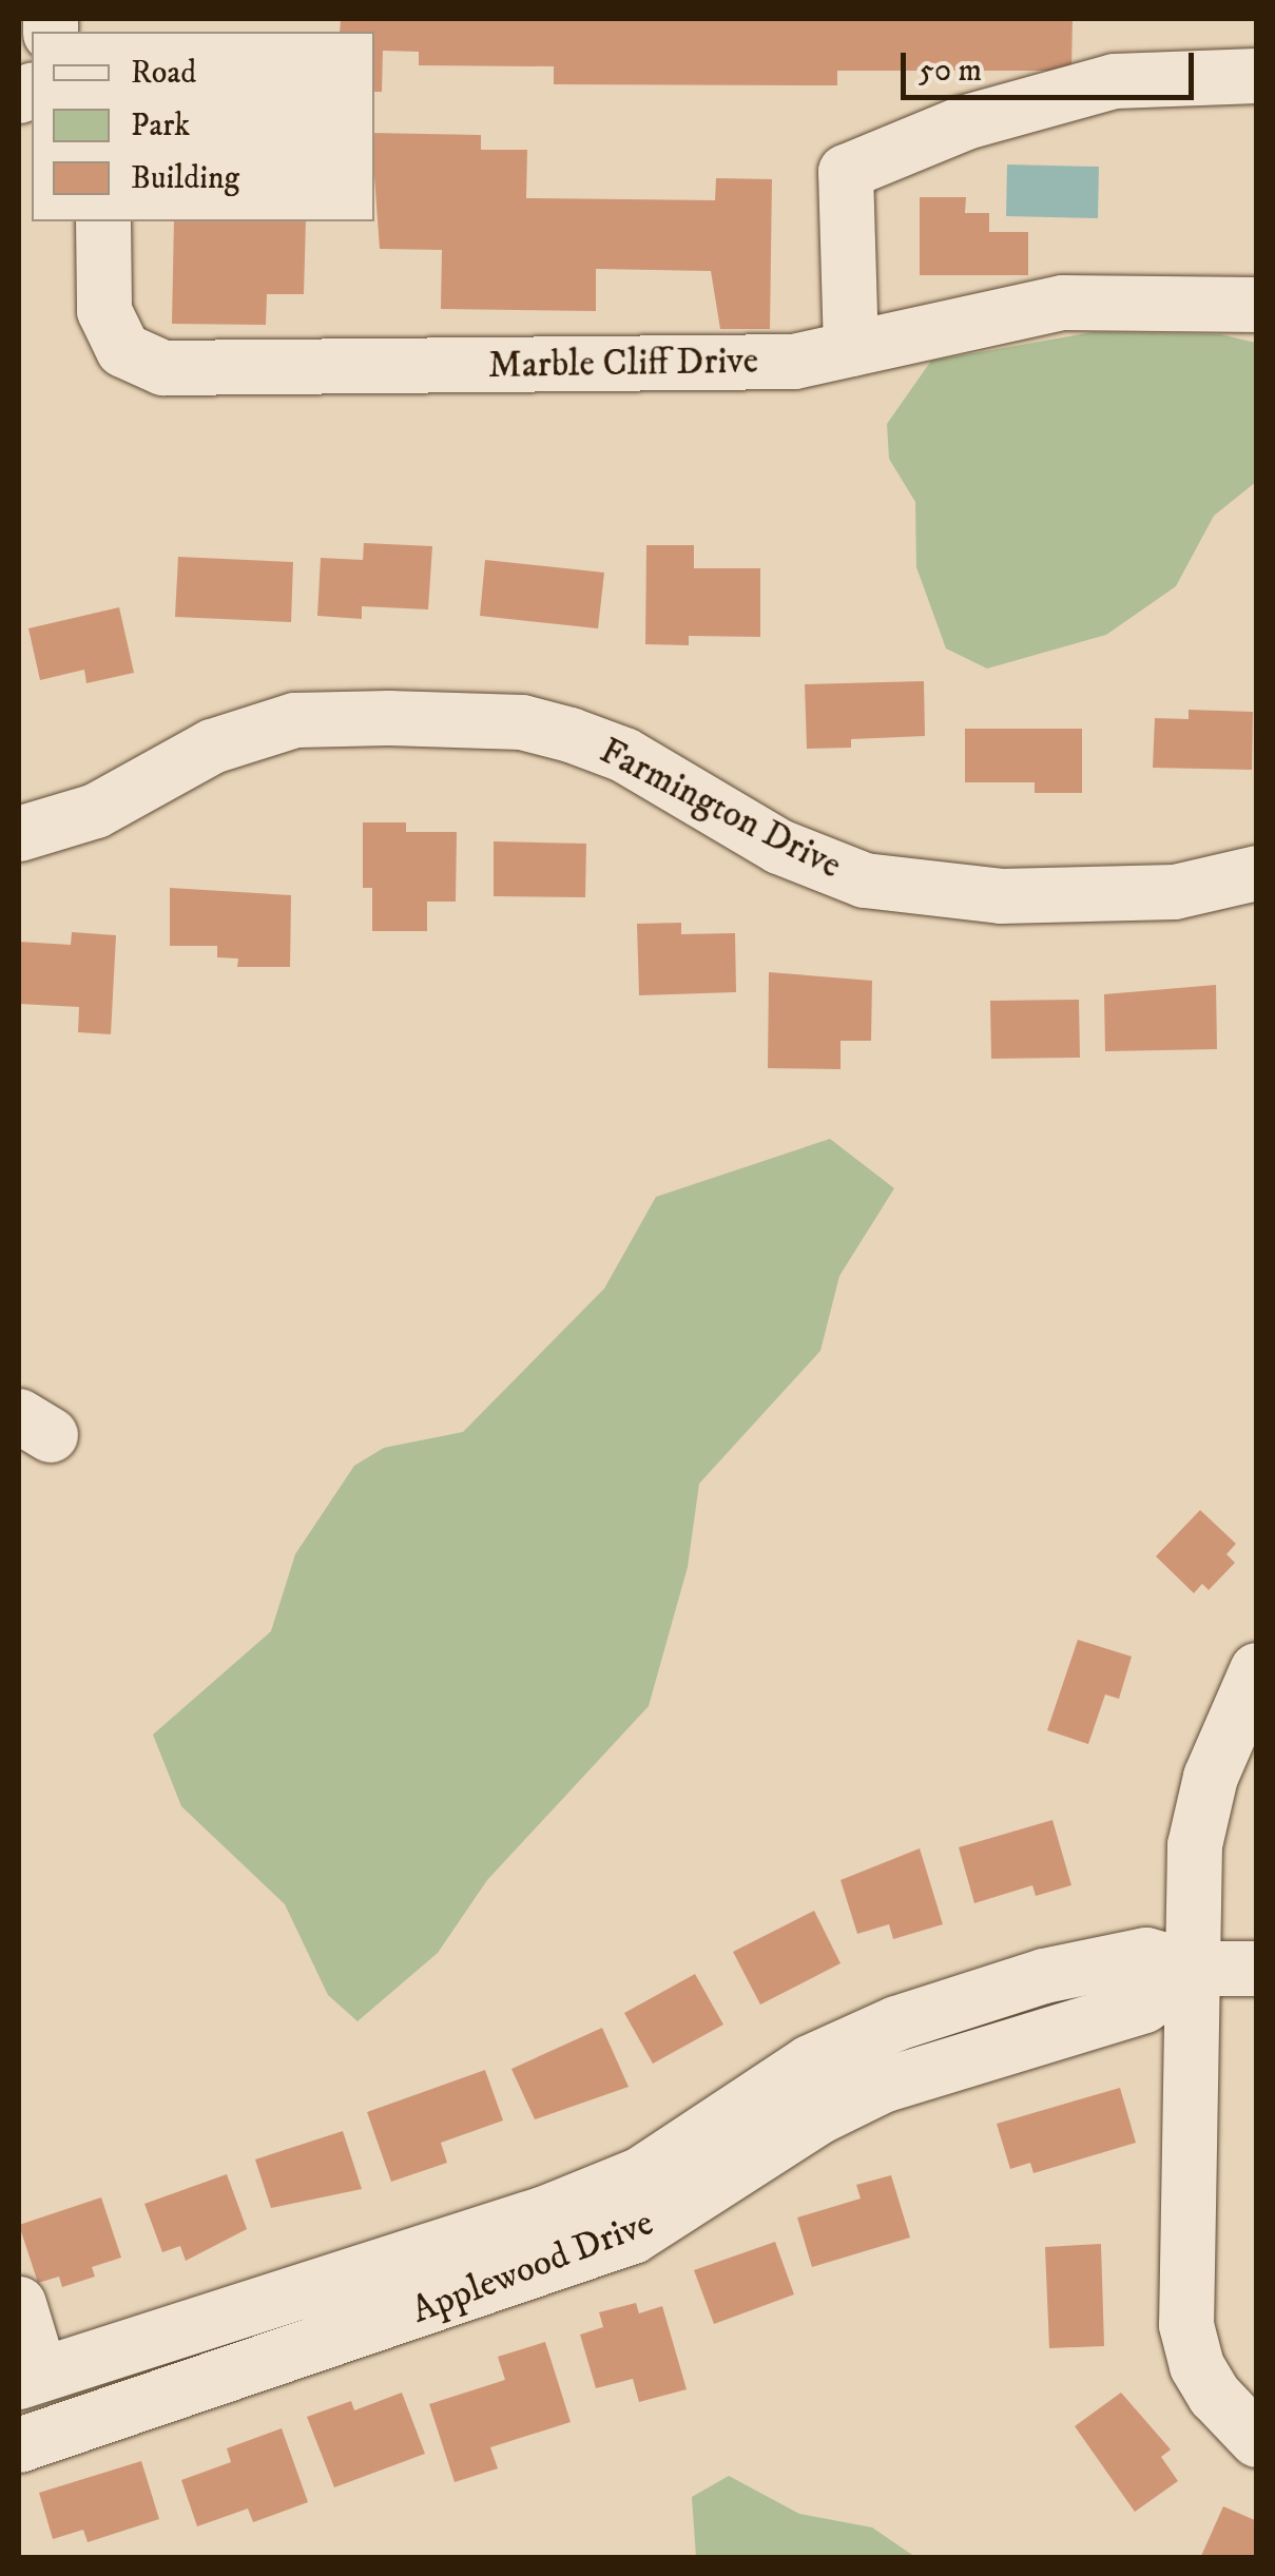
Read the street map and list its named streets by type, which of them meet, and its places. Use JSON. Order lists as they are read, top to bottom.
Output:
{
  "streets": {
    "street": ["Marble Cliff Drive", "Farmington Drive", "Applewood Drive"]
  },
  "legend": ["Road", "Park", "Building"],
  "scale_bar": "50 m"
}
